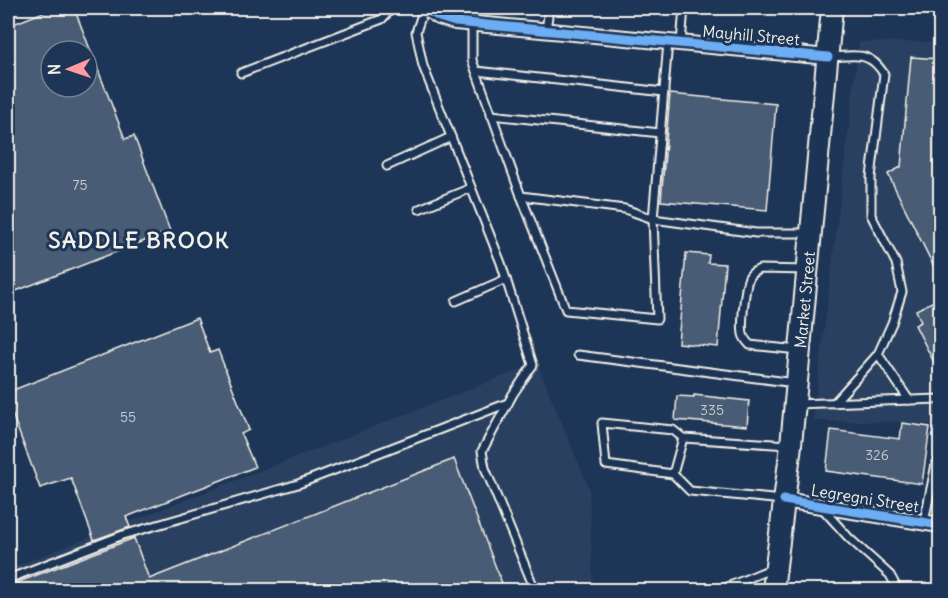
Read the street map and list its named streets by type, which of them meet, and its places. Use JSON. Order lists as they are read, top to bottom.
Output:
{
  "streets": {
    "main road": ["Market Street"],
    "street": ["Mayhill Street", "Legregni Street"]
  },
  "crossings": [
    ["Mayhill Street", "Market Street"],
    ["Market Street", "Legregni Street"]
  ],
  "districts": ["SADDLE BROOK"],
  "house_numbers": [
    "75",
    "335",
    "55",
    "326"
  ],
  "north": "left"
}
